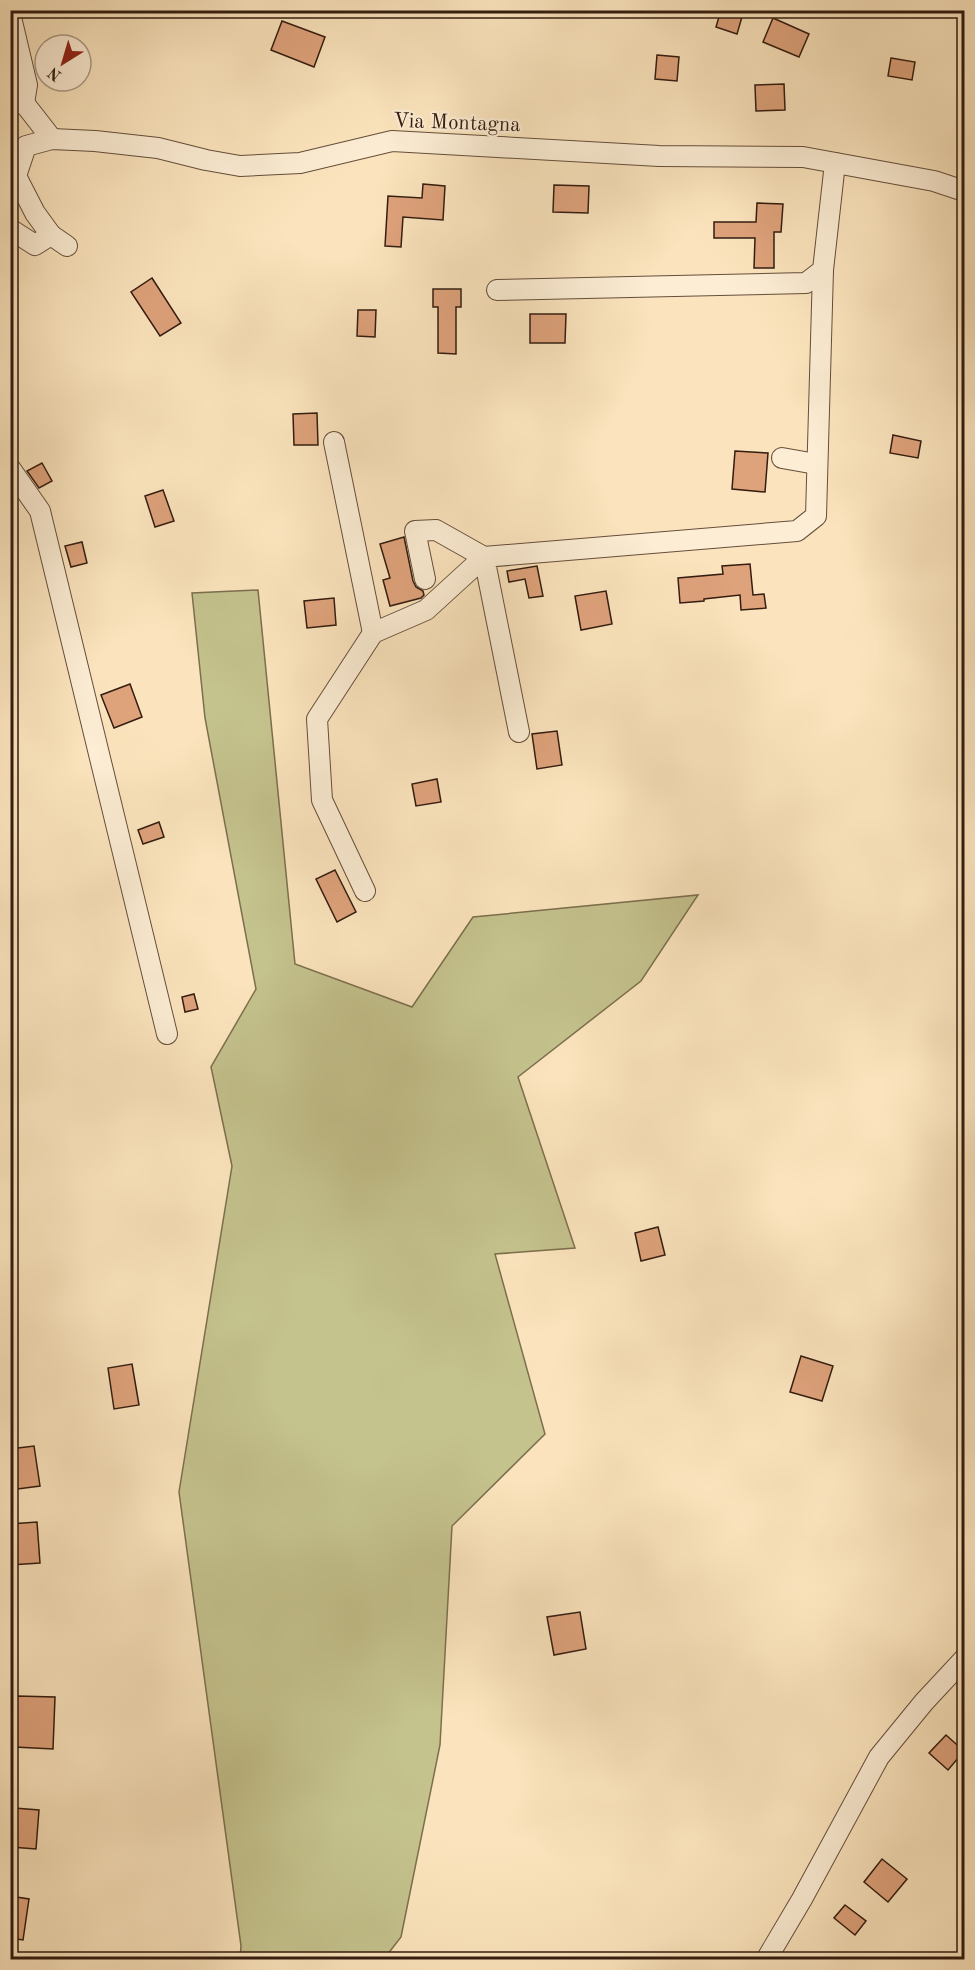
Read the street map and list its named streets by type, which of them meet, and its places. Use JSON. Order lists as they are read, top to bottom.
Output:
{
  "streets": {
    "street": ["Via Montagna"]
  },
  "north": "bottom left"
}
